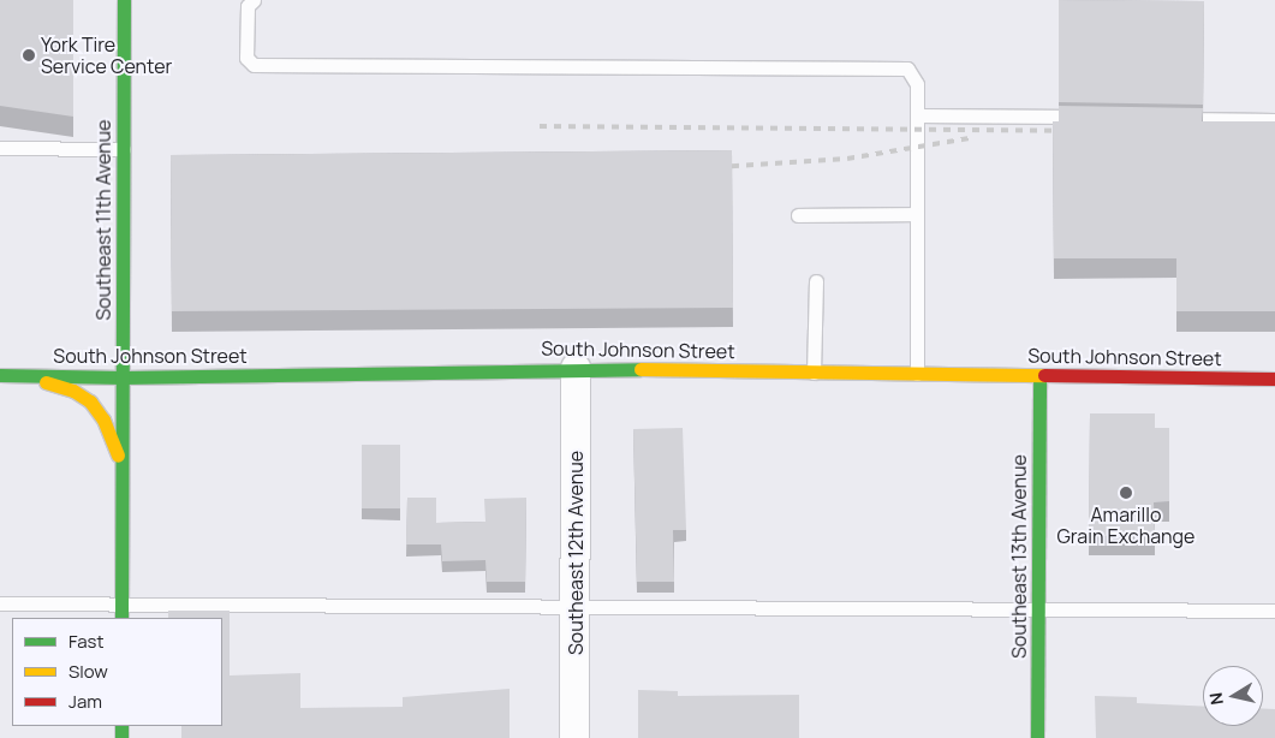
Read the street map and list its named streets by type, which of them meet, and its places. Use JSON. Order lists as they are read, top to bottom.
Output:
{
  "streets": {
    "main road": ["Southeast 11th Avenue", "South Johnson Street", "Southeast 13th Avenue"],
    "street": ["Southeast 12th Avenue"]
  },
  "crossings": [
    ["Southeast 11th Avenue", "South Johnson Street"],
    ["South Johnson Street", "Southeast 12th Avenue"],
    ["South Johnson Street", "Southeast 13th Avenue"]
  ],
  "places": ["York Tire Service Center", "Amarillo Grain Exchange"],
  "legend": ["Fast", "Slow", "Jam"],
  "north": "left"
}
